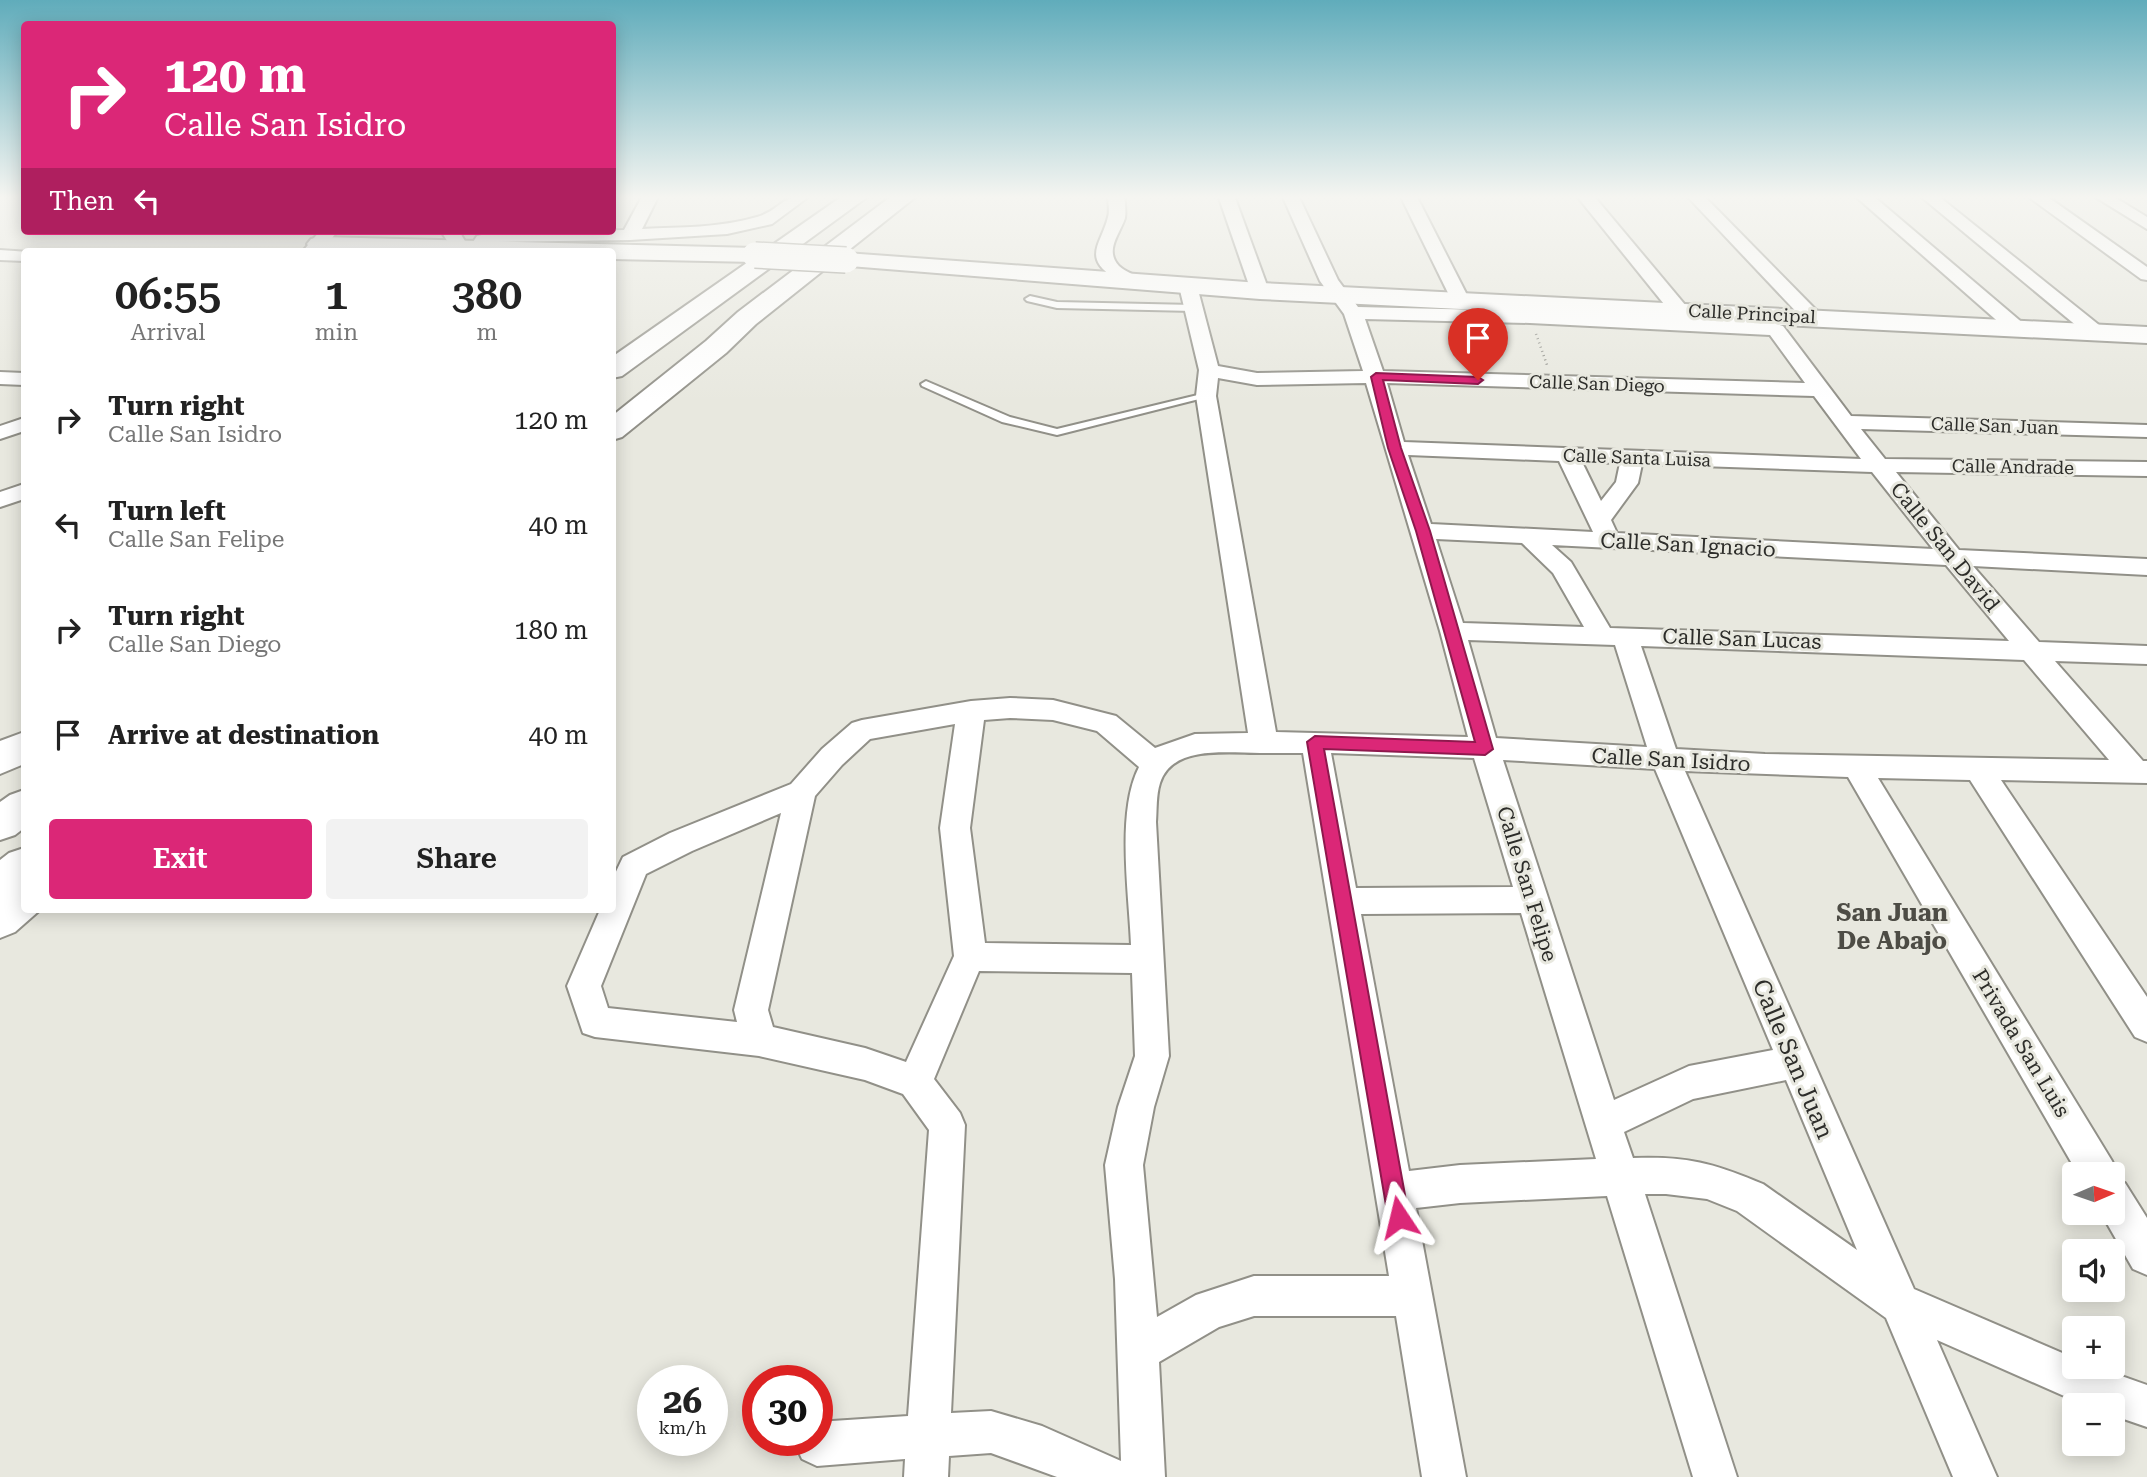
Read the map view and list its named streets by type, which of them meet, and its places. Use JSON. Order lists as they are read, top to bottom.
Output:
{
  "streets": {
    "main road": ["Calle Principal"],
    "street": [
      "Calle San Diego",
      "Calle San Juan",
      "Calle Santa Luisa",
      "Calle Andrade",
      "Calle San Ignacio",
      "Calle San David",
      "Calle San Lucas",
      "Calle San Isidro",
      "Calle San Felipe",
      "Privada San Luis"
    ]
  },
  "crossings": [
    ["Calle Principal", "Calle San David"],
    ["Calle Principal", "Calle San Felipe"],
    ["Calle San Diego", "Calle San David"],
    ["Calle San Diego", "Calle San Felipe"],
    ["Calle San Juan", "Calle San Ignacio"],
    ["Calle San Juan", "Calle San David"],
    ["Calle San Juan", "Calle San Lucas"],
    ["Calle San Juan", "Calle San Isidro"],
    ["Calle Santa Luisa", "Calle Andrade"],
    ["Calle Santa Luisa", "Calle San David"],
    ["Calle Santa Luisa", "Calle San Felipe"],
    ["Calle Andrade", "Calle San David"],
    ["Calle San Ignacio", "Calle San David"],
    ["Calle San Ignacio", "Calle San Felipe"],
    ["Calle San David", "Calle San Lucas"],
    ["Calle San David", "Calle San Isidro"],
    ["Calle San Lucas", "Calle San Felipe"],
    ["Calle San Isidro", "Calle San Felipe"],
    ["Calle San Isidro", "Privada San Luis"]
  ],
  "districts": ["San Juan De Abajo"],
  "north": "right",
  "page": {
    "turn": ["120 m", "Calle San Isidro"],
    "then": "Then",
    "eta": [
      "06:55",
      "Arrival",
      "1",
      "min",
      "380",
      "m"
    ],
    "list": [
      {
        "name": "Turn right",
        "note": "Calle San Isidro",
        "value": "120 m"
      },
      {
        "name": "Turn left",
        "note": "Calle San Felipe",
        "value": "40 m"
      },
      {
        "name": "Turn right",
        "note": "Calle San Diego",
        "value": "180 m"
      },
      {
        "name": "Arrive at destination",
        "value": "40 m"
      }
    ],
    "buttons": ["Exit", "Share"],
    "map_buttons": ["+", "−"],
    "speed": "26 km/h",
    "limit": "30"
  }
}
